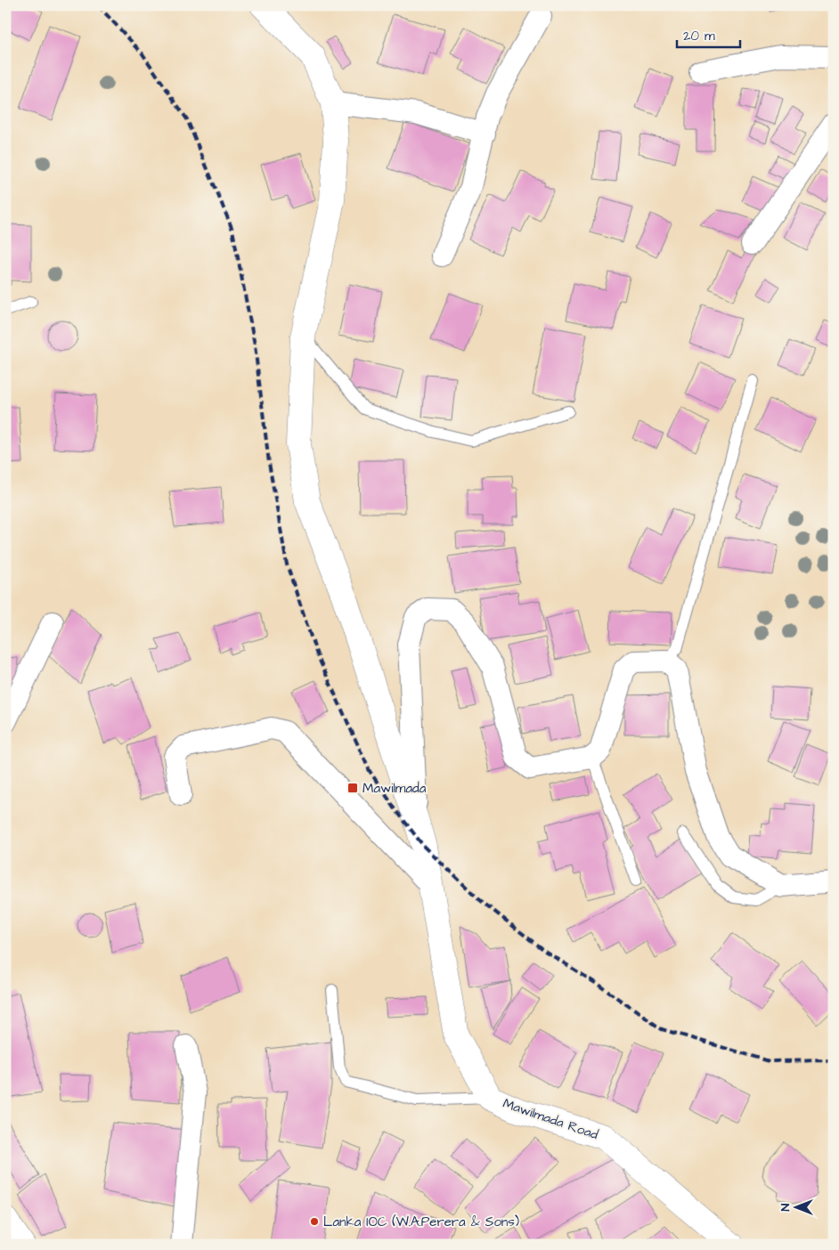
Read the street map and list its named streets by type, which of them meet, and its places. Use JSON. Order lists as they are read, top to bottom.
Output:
{
  "streets": {
    "street": ["Mawilmada Road"]
  },
  "places": {
    "transit": ["Mawilmada"],
    "other": ["Lanka IOC (W.A.Perera & Sons)"]
  },
  "scale_bar": "20 m",
  "north": "left"
}
